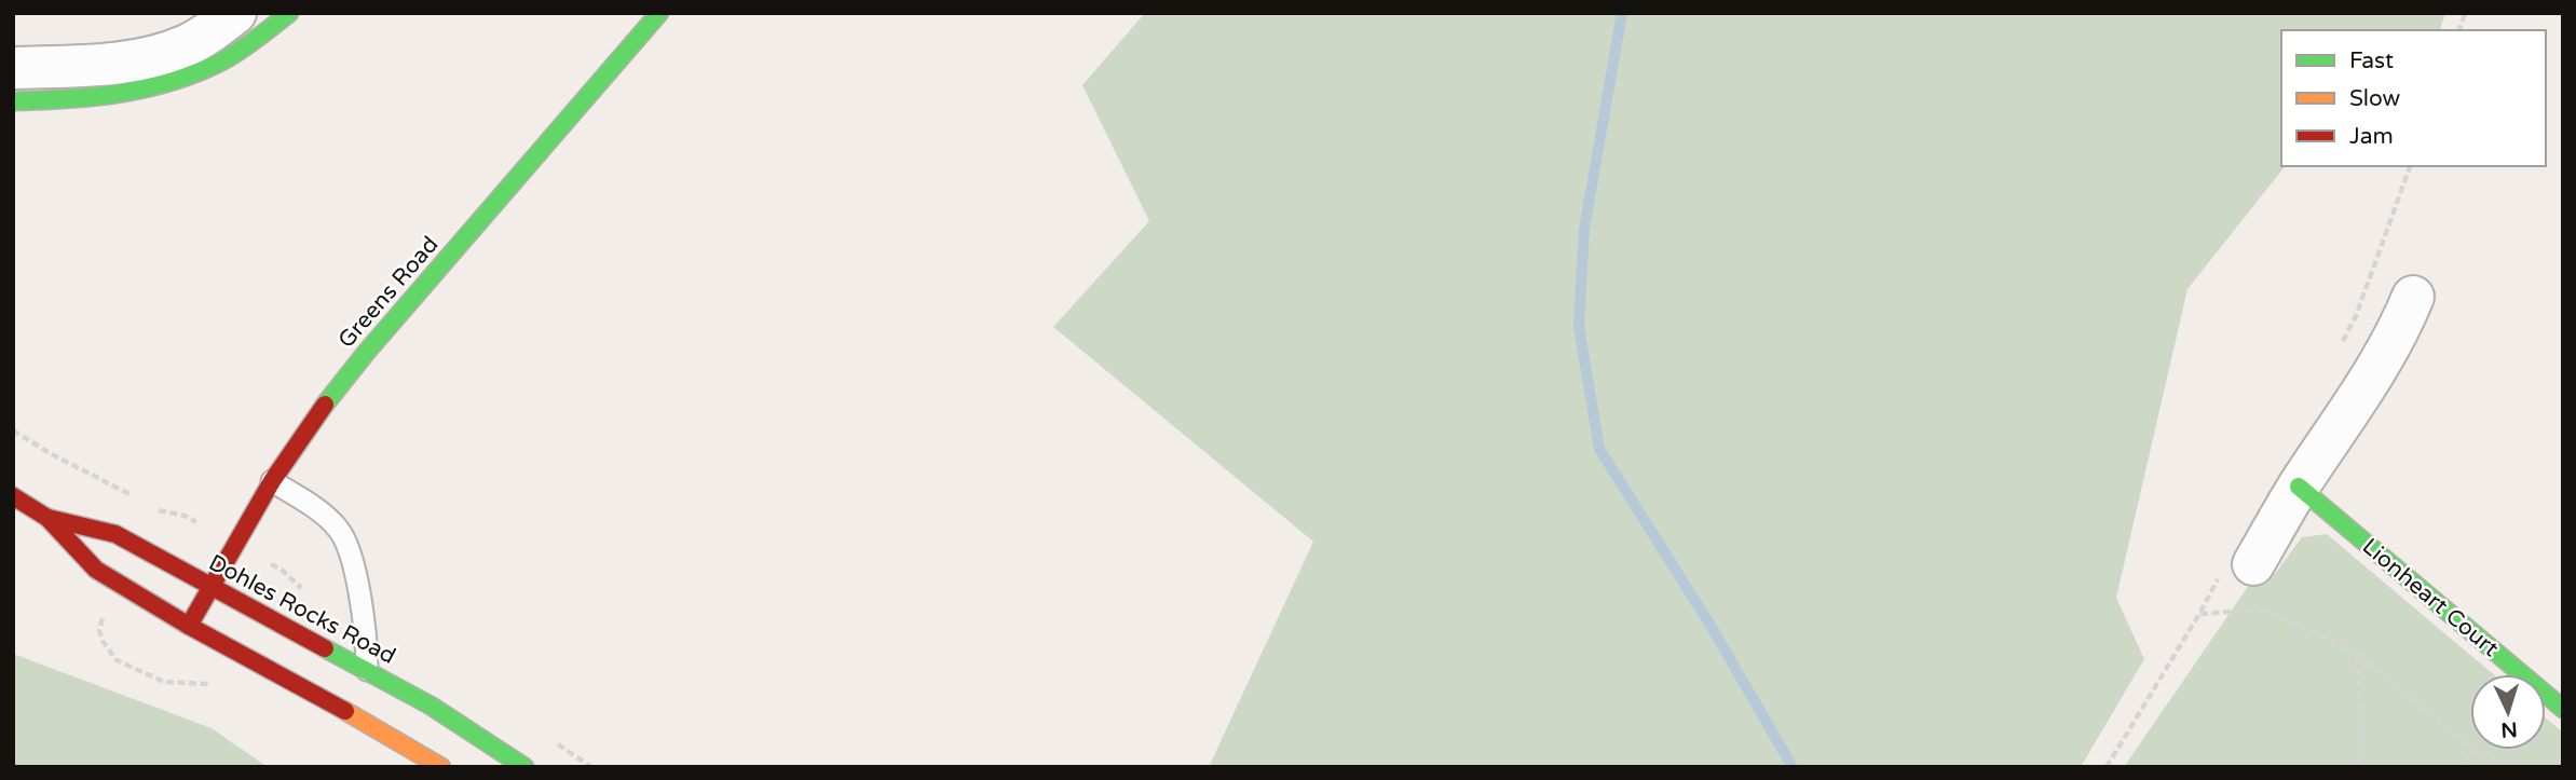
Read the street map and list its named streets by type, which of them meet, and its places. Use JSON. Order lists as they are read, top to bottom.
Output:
{
  "streets": {
    "street": ["Greens Road", "Lionheart Court", "Dohles Rocks Road"]
  },
  "crossings": [
    ["Greens Road", "Dohles Rocks Road"]
  ],
  "legend": ["Fast", "Slow", "Jam"],
  "north": "bottom"
}
